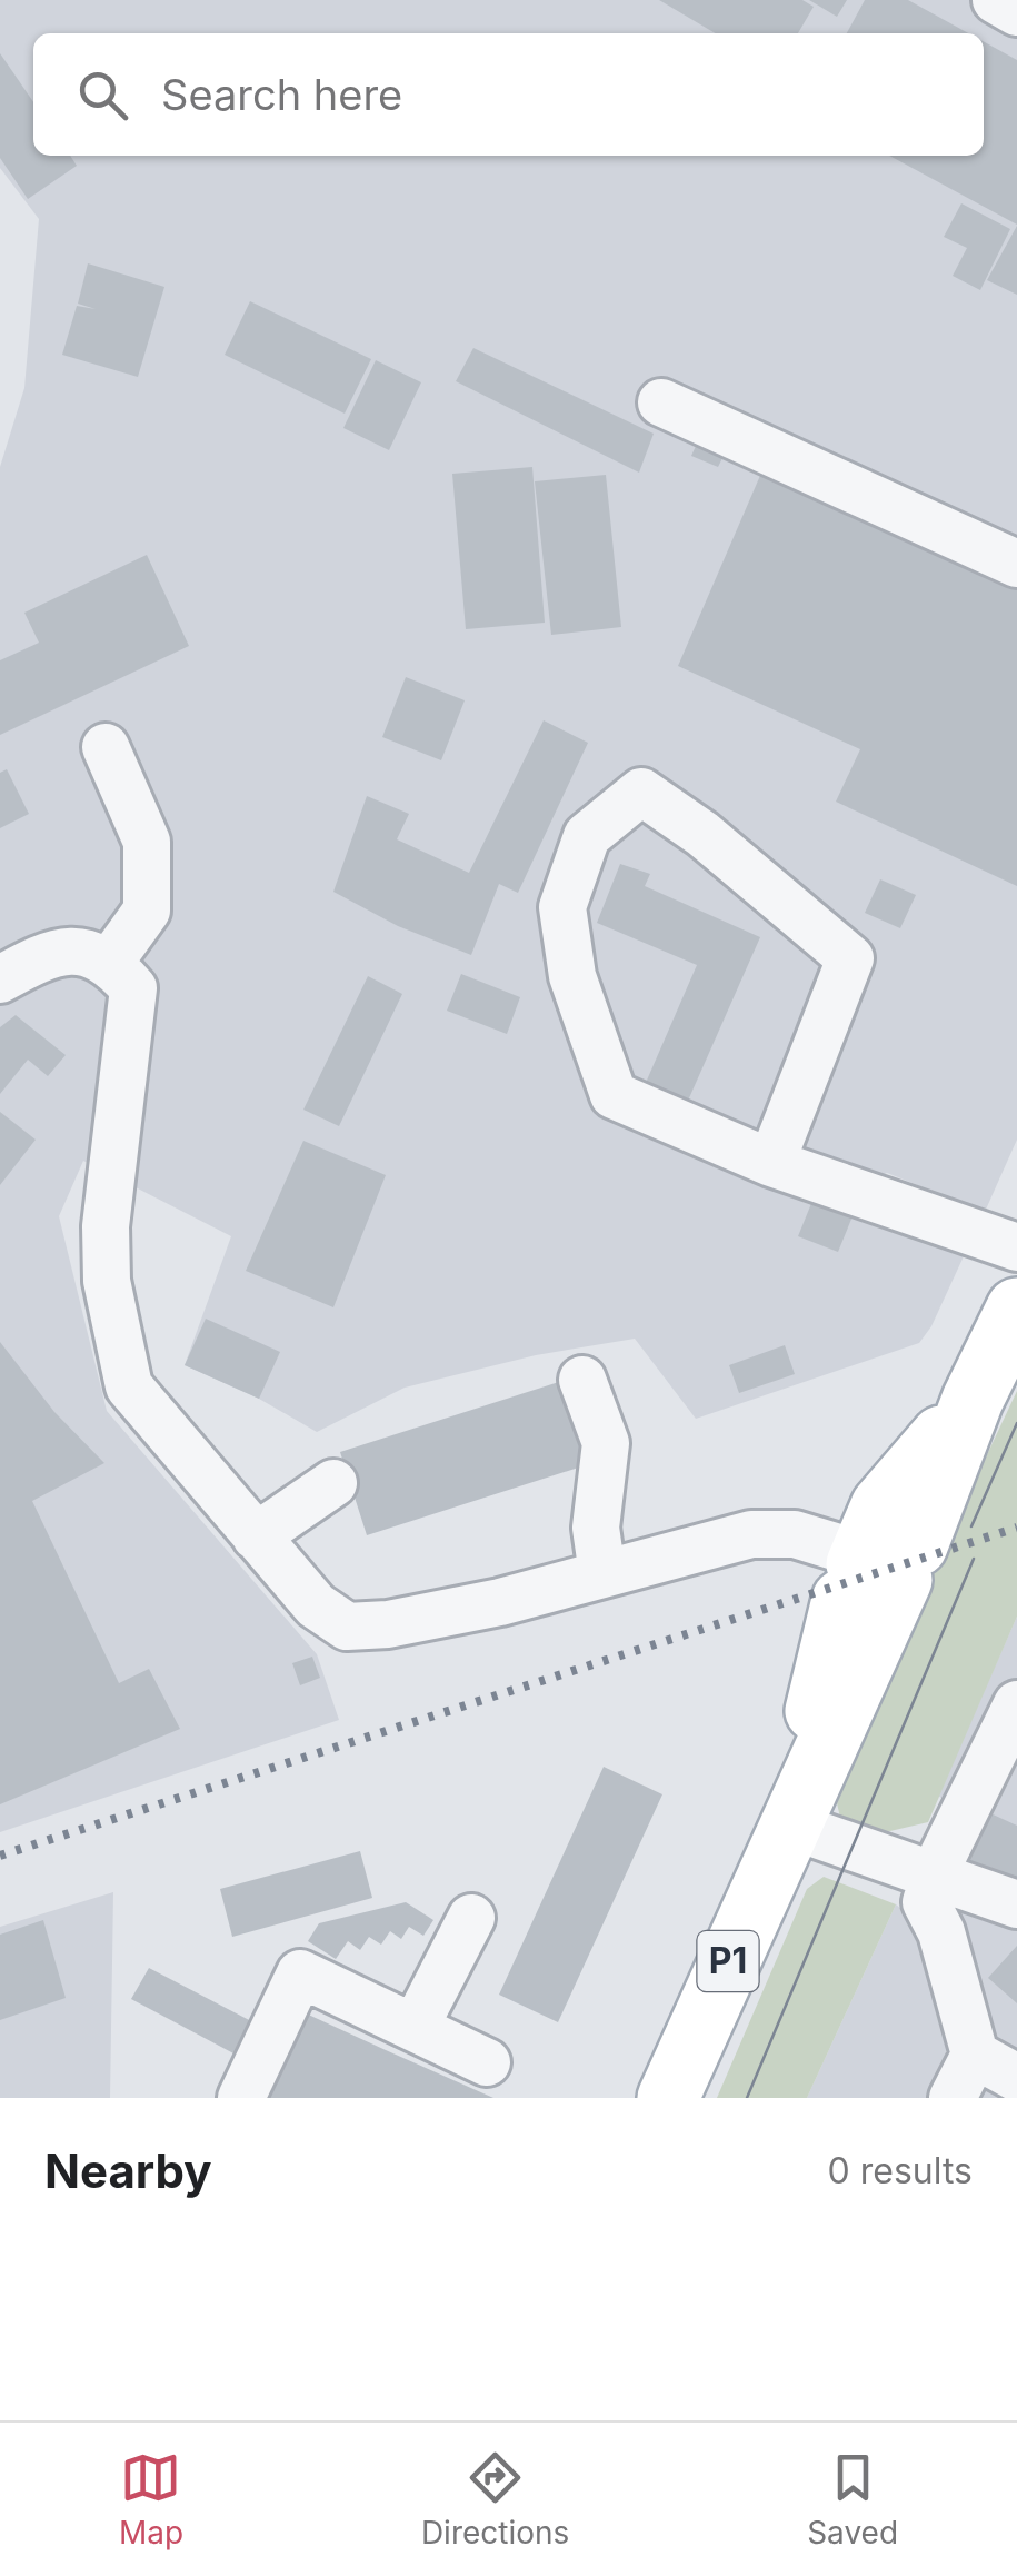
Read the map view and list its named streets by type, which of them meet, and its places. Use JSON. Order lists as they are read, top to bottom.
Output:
{
  "streets": {
    "main road": ["P1"]
  },
  "page": {
    "search": "Search here",
    "heading": ["Nearby", "0 results"],
    "nav": ["Map", "Directions", "Saved"]
  }
}
